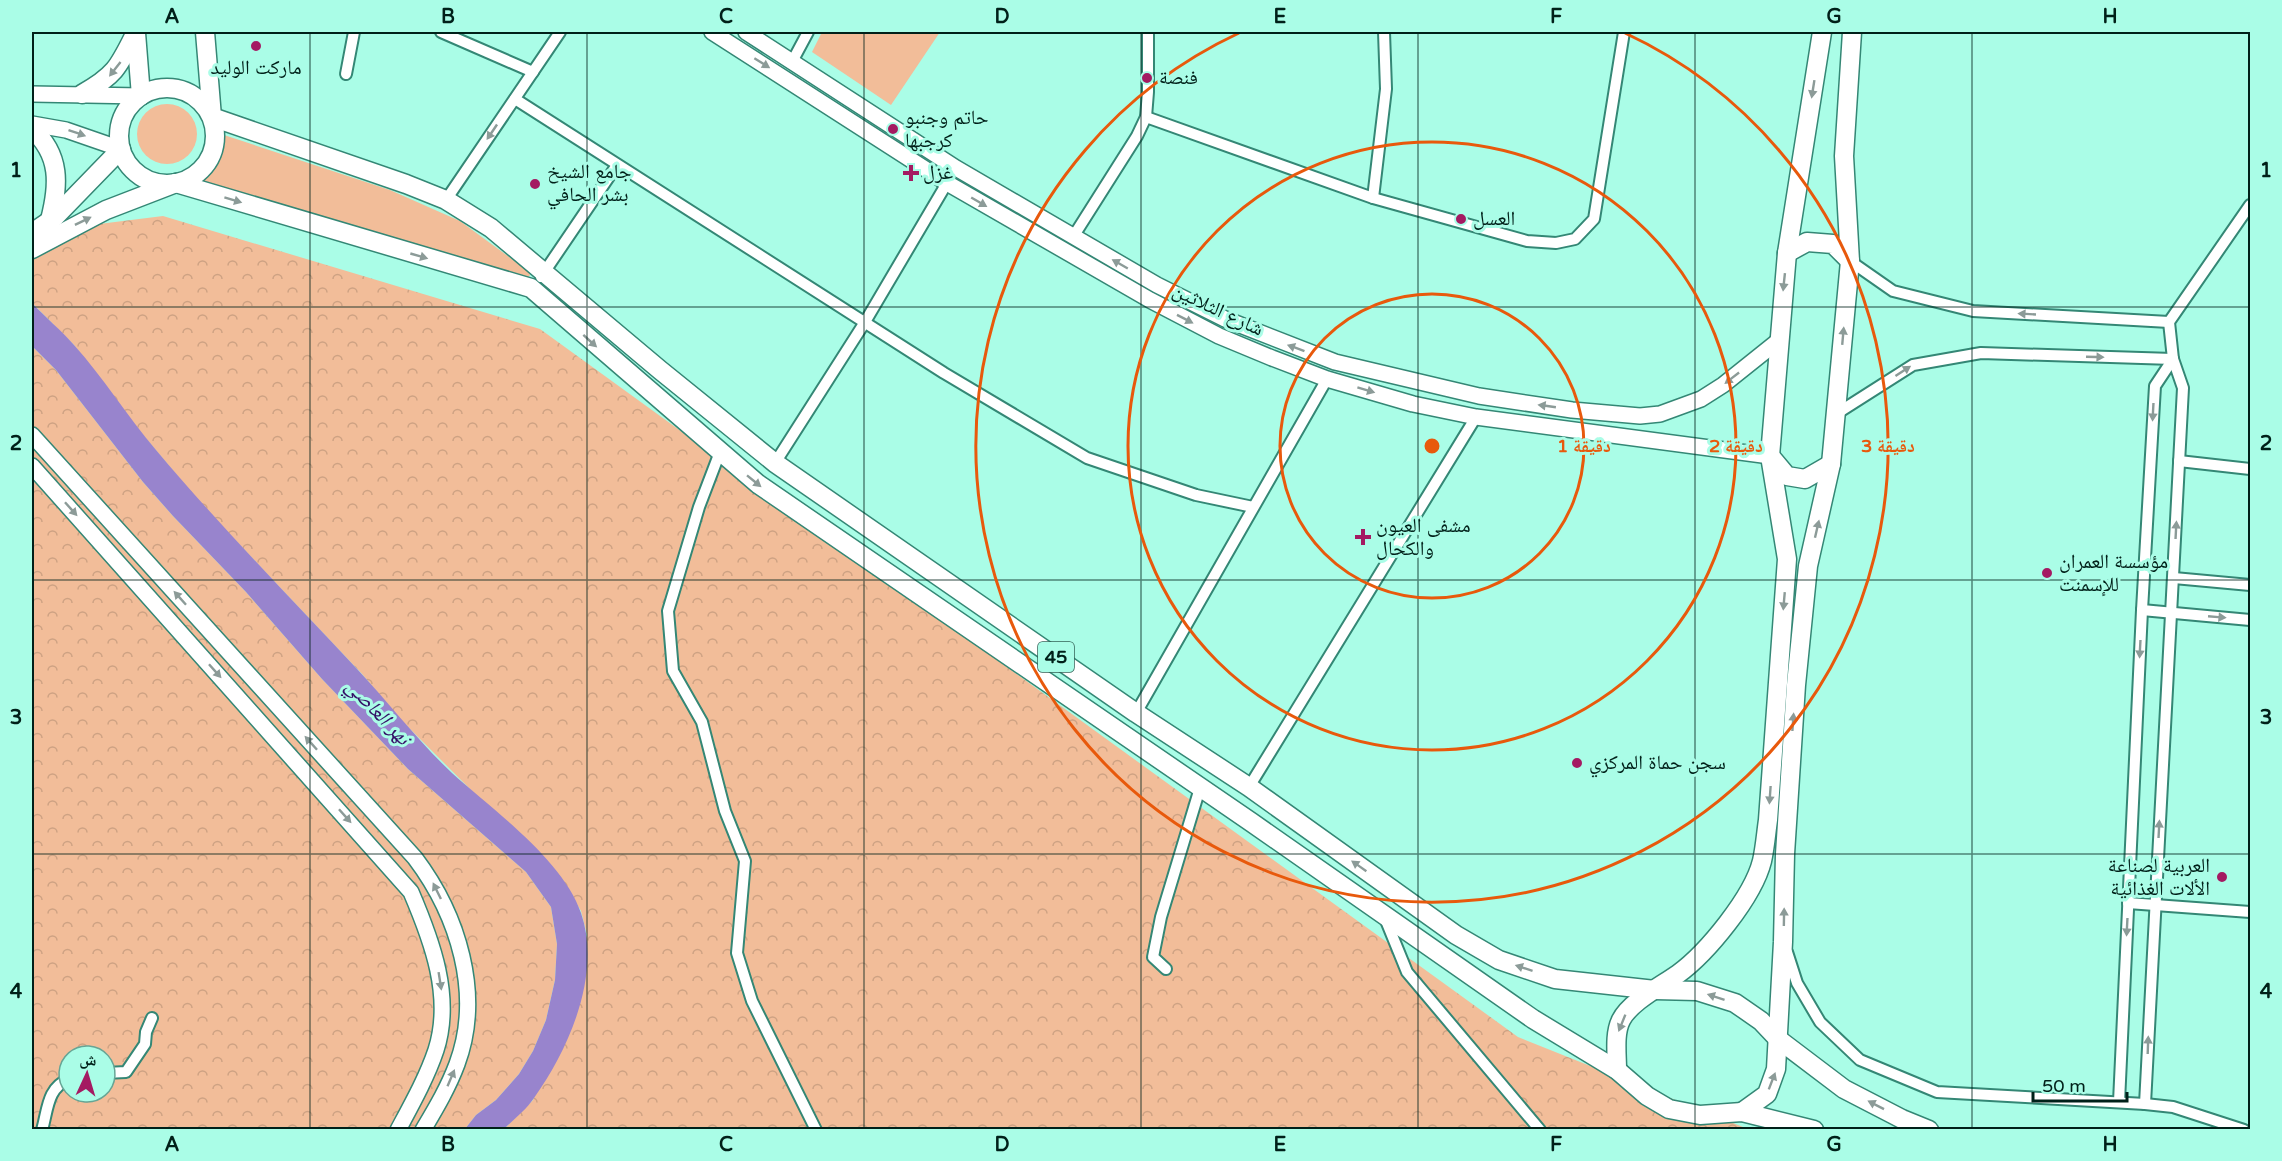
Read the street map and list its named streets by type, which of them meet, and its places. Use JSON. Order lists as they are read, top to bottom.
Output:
{
  "streets": {
    "main road": ["شارع الثلاثين", "45"]
  },
  "water": ["نهر العاصي"],
  "places": {
    "other": [
      "ماركت الوليد",
      "فنصة",
      "حاتم وجنبو كرجبها",
      "جامع الشيخ بشر الحافي",
      "العسل",
      "مؤسسة العمران للإسمنت",
      "سجن حماة المركزي",
      "العربية لصناعة الألات الغذائية"
    ],
    "health": ["غزل", "مشفى العيون والكحال"]
  },
  "scale_bar": "50 m",
  "north": "top",
  "grid": {
    "columns": [
      "A",
      "B",
      "C",
      "D",
      "E",
      "F",
      "G",
      "H"
    ],
    "rows": [
      "1",
      "2",
      "3",
      "4"
    ]
  },
  "rings": ["1 دقيقة", "2 دقيقة", "3 دقيقة"]
}
